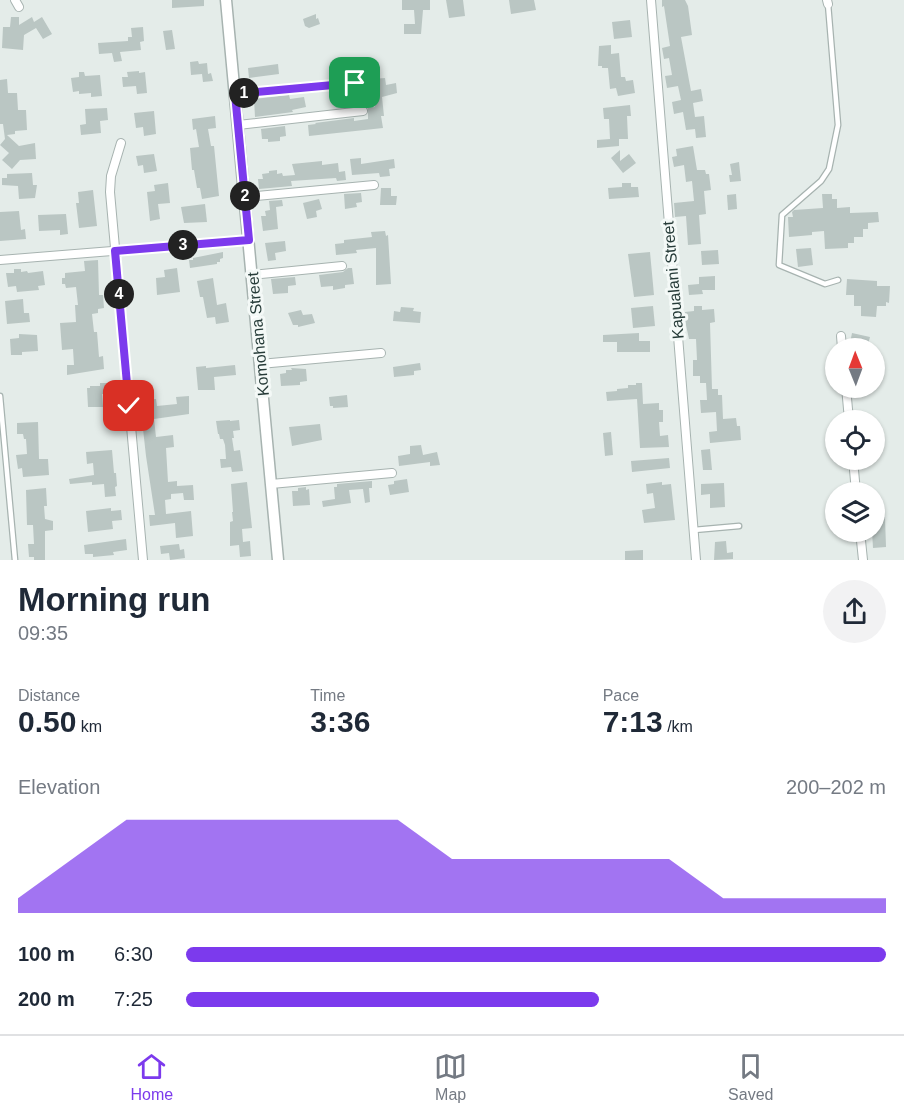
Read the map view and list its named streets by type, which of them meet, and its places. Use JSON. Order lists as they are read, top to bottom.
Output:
{
  "streets": {
    "street": ["Kapualani Street", "Komohana Street"]
  },
  "north": "top",
  "page": {
    "pins": [
      "1",
      "2",
      "3",
      "4"
    ],
    "heading": ["Morning run", "09:35"],
    "stats": [
      ["Distance", "0.50 km"],
      ["Time", "3:36"],
      ["Pace", "7:13 /km"]
    ],
    "chart": ["Elevation", "200–202 m"],
    "list": [
      {
        "name": "100 m",
        "note": "6:30"
      },
      {
        "name": "200 m",
        "note": "7:25"
      }
    ],
    "tabs": ["Home", "Map", "Saved"]
  }
}
